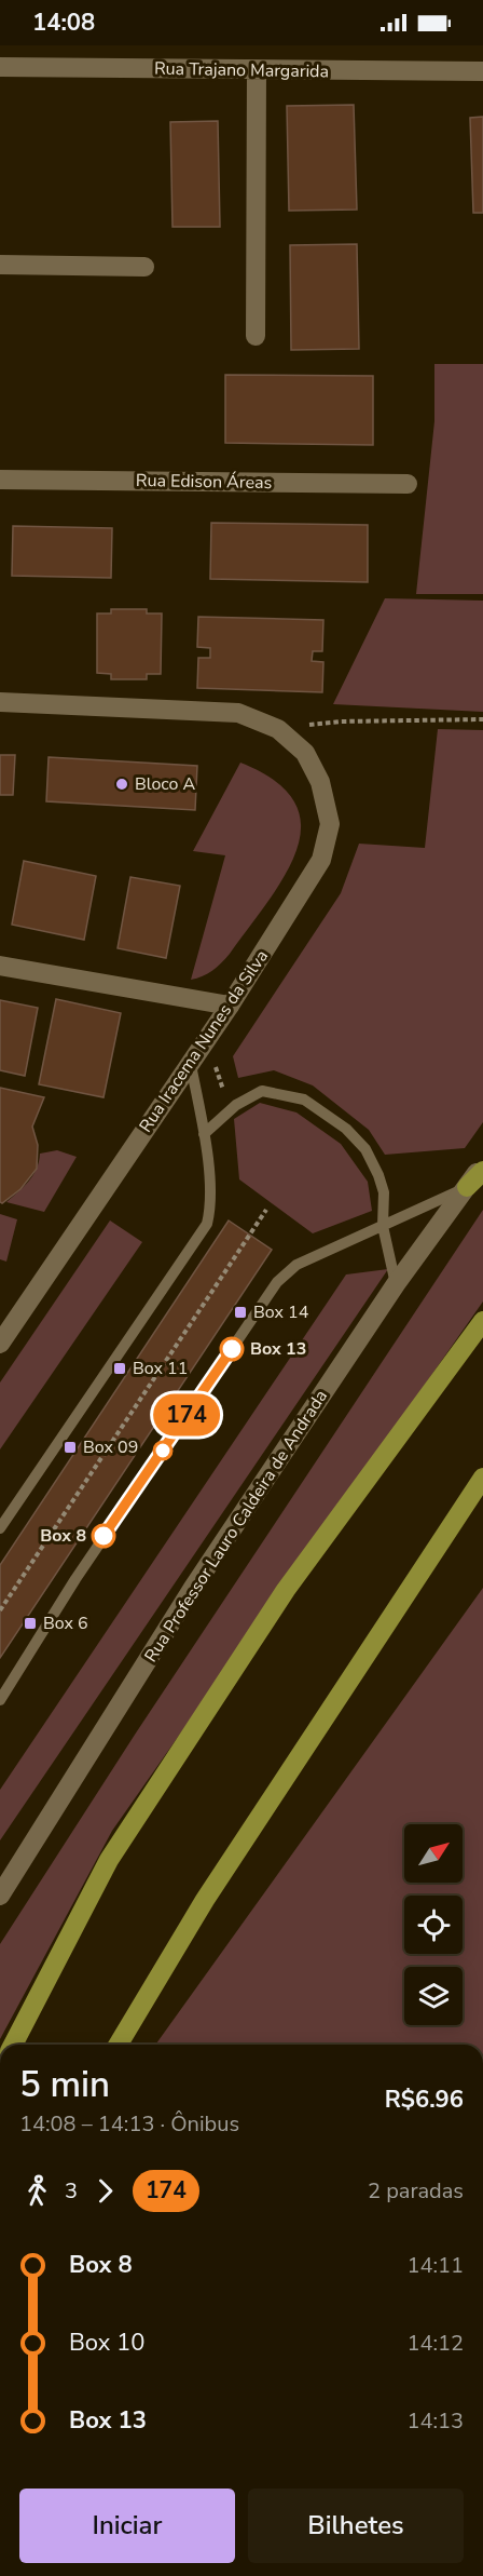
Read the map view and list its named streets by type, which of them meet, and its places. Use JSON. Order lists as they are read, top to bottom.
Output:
{
  "streets": {
    "street": [
      "Rua Trajano Margarida",
      "Rua Edison Áreas",
      "Rua Iracema Nunes da Silva",
      "Rua Professor Lauro Caldeira de Andrada"
    ]
  },
  "places": {
    "other": ["Bloco A", "Box 13", "Box 8"],
    "transit": [
      "Box 14",
      "Box 11",
      "Box 09",
      "Box 6"
    ]
  },
  "lines": ["bus line 174"],
  "north": "top right",
  "page": {
    "status": "14:08",
    "on_map": "174",
    "heading": ["5 min", "14:08 – 14:13 · Ônibus", "R$6.96"],
    "legs": ["3", "174", "2 paradas"],
    "list": [
      {
        "name": "Box 8",
        "value": "14:11"
      },
      {
        "name": "Box 10",
        "value": "14:12"
      },
      {
        "name": "Box 13",
        "value": "14:13"
      }
    ],
    "buttons": ["Iniciar", "Bilhetes"]
  }
}
